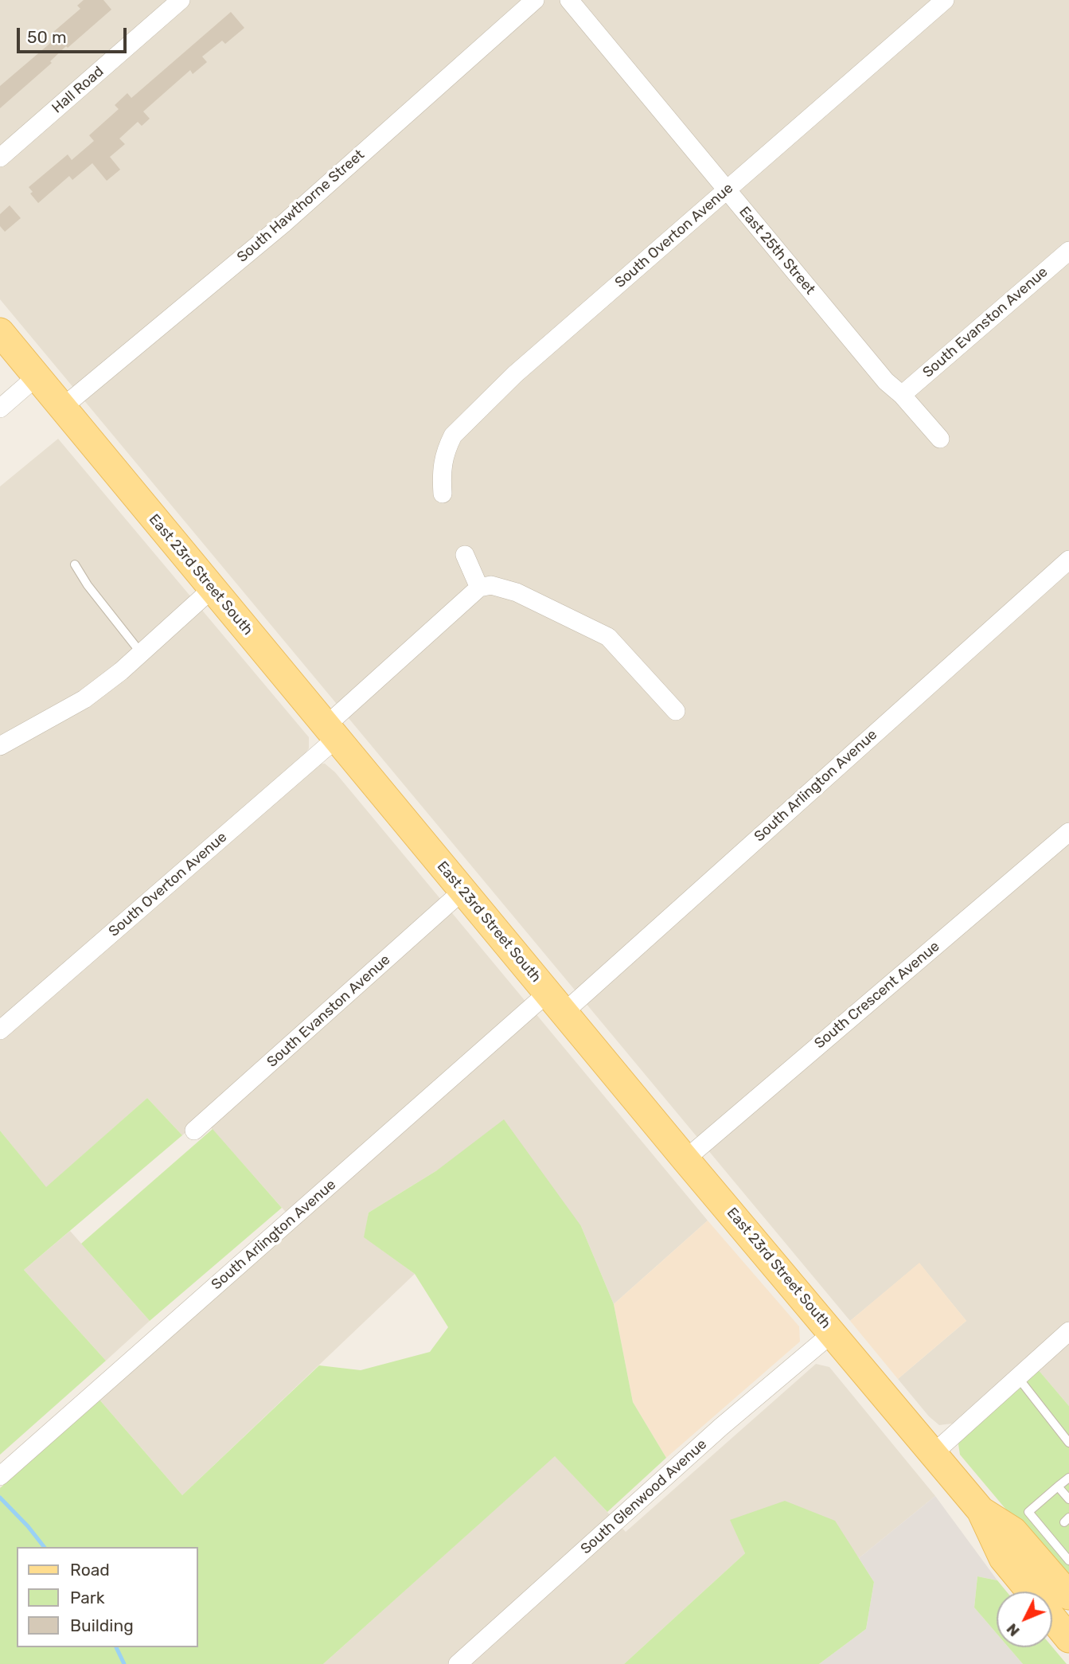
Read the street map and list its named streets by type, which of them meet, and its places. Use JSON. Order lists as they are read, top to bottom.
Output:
{
  "streets": {
    "main road": ["East 23rd Street South"],
    "street": [
      "Hall Road",
      "South Hawthorne Street",
      "South Overton Avenue",
      "East 25th Street",
      "South Evanston Avenue",
      "South Arlington Avenue",
      "South Crescent Avenue",
      "South Glenwood Avenue"
    ]
  },
  "crossings": [
    ["South Hawthorne Street", "East 23rd Street South"],
    ["South Overton Avenue", "East 25th Street"],
    ["South Overton Avenue", "East 23rd Street South"],
    ["East 25th Street", "South Evanston Avenue"],
    ["South Evanston Avenue", "East 23rd Street South"],
    ["East 23rd Street South", "South Arlington Avenue"],
    ["East 23rd Street South", "South Crescent Avenue"],
    ["East 23rd Street South", "South Glenwood Avenue"]
  ],
  "legend": ["Road", "Park", "Building"],
  "scale_bar": "50 m",
  "north": "bottom left"
}
